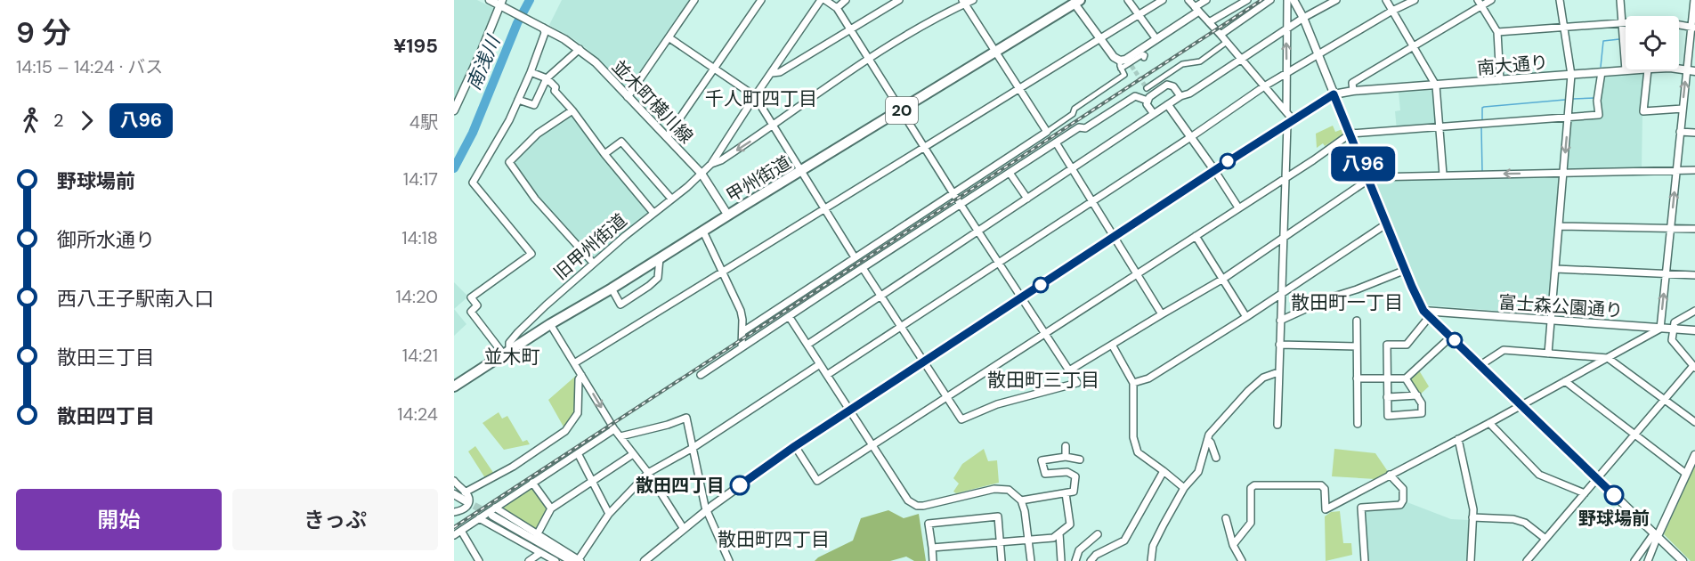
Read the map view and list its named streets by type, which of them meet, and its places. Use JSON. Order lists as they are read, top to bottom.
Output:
{
  "streets": {
    "highway": ["20", "甲州街道"],
    "street": [
      "南大通り",
      "並木町横川線",
      "旧甲州街道",
      "富士森公園通り"
    ]
  },
  "crossings": [
    ["並木町横川線", "甲州街道"],
    ["並木町横川線", "旧甲州街道"],
    ["甲州街道", "旧甲州街道"]
  ],
  "districts": [
    "千人町四丁目",
    "散田町一丁目",
    "並木町",
    "散田町三丁目",
    "散田町四丁目"
  ],
  "water": ["南浅川"],
  "places": ["散田四丁目", "野球場前"],
  "lines": ["bus line 八96"],
  "page": {
    "heading": ["9 分", "14:15 – 14:24 · バス", "¥195"],
    "on_map": "八96",
    "legs": ["2", "八96", "4駅"],
    "list": [
      {
        "name": "野球場前",
        "value": "14:17"
      },
      {
        "name": "御所水通り",
        "value": "14:18"
      },
      {
        "name": "西八王子駅南入口",
        "value": "14:20"
      },
      {
        "name": "散田三丁目",
        "value": "14:21"
      },
      {
        "name": "散田四丁目",
        "value": "14:24"
      }
    ],
    "buttons": ["開始", "きっぷ"]
  }
}
